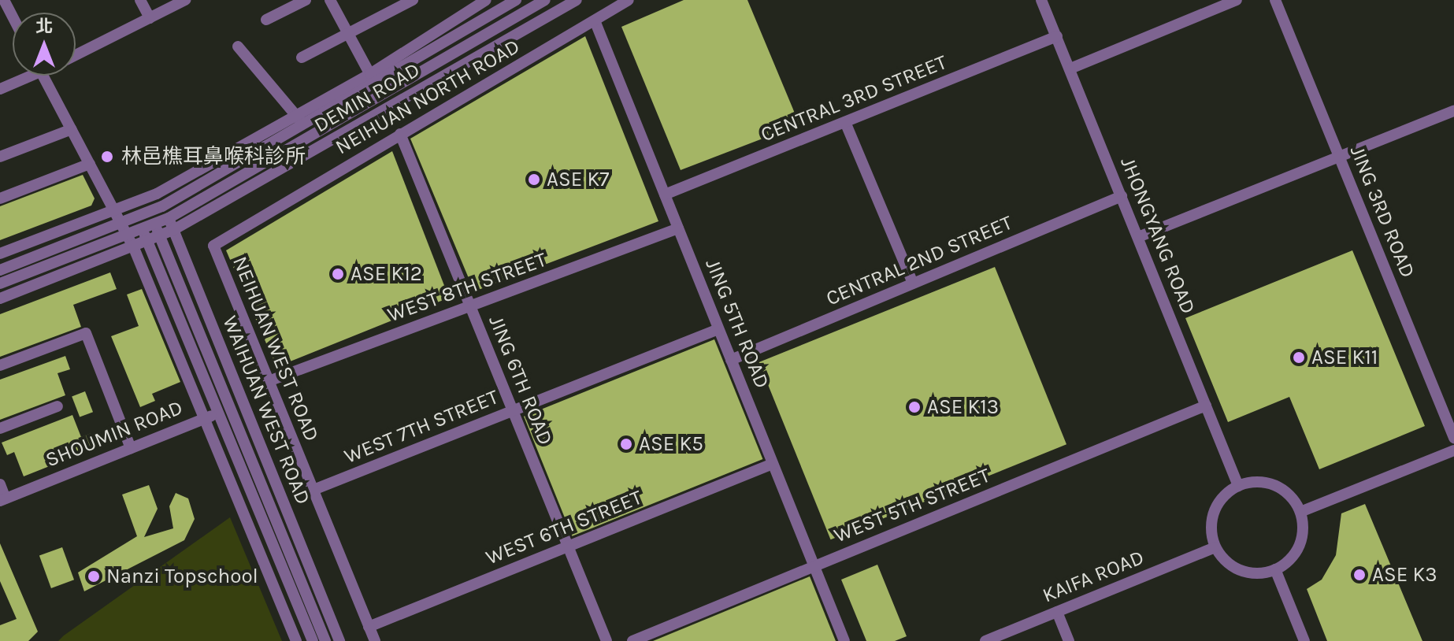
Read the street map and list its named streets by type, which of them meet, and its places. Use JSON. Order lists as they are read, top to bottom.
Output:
{
  "streets": {
    "street": [
      "NEIHUAN NORTH ROAD",
      "DEMIN ROAD",
      "CENTRAL 3RD STREET",
      "JING 3RD ROAD",
      "JHONGYANG ROAD",
      "CENTRAL 2ND STREET",
      "WEST 8TH STREET",
      "JING 5TH ROAD",
      "NEIHUAN WEST ROAD",
      "JING 6TH ROAD",
      "WAIHUAN WEST ROAD",
      "WEST 7TH STREET",
      "SHOUMIN ROAD",
      "WEST 5TH STREET",
      "WEST 6TH STREET",
      "KAIFA ROAD"
    ]
  },
  "crossings": [
    ["NEIHUAN NORTH ROAD", "JING 5TH ROAD"],
    ["NEIHUAN NORTH ROAD", "NEIHUAN WEST ROAD"],
    ["NEIHUAN NORTH ROAD", "JING 6TH ROAD"],
    ["DEMIN ROAD", "WAIHUAN WEST ROAD"],
    ["CENTRAL 3RD STREET", "JHONGYANG ROAD"],
    ["CENTRAL 3RD STREET", "JING 5TH ROAD"],
    ["JHONGYANG ROAD", "CENTRAL 2ND STREET"],
    ["JHONGYANG ROAD", "WEST 5TH STREET"],
    ["JHONGYANG ROAD", "KAIFA ROAD"],
    ["CENTRAL 2ND STREET", "JING 5TH ROAD"],
    ["WEST 8TH STREET", "JING 5TH ROAD"],
    ["WEST 8TH STREET", "NEIHUAN WEST ROAD"],
    ["WEST 8TH STREET", "JING 6TH ROAD"],
    ["JING 5TH ROAD", "WEST 7TH STREET"],
    ["JING 5TH ROAD", "WEST 5TH STREET"],
    ["JING 5TH ROAD", "WEST 6TH STREET"],
    ["NEIHUAN WEST ROAD", "WEST 7TH STREET"],
    ["NEIHUAN WEST ROAD", "WEST 6TH STREET"],
    ["JING 6TH ROAD", "WEST 7TH STREET"],
    ["JING 6TH ROAD", "WEST 6TH STREET"],
    ["WAIHUAN WEST ROAD", "SHOUMIN ROAD"]
  ],
  "places": [
    "林邑樵耳鼻喉科診所",
    "ASE K7",
    "ASE K12",
    "ASE K11",
    "ASE K13",
    "ASE K5",
    "ASE K3",
    "Nanzi Topschool"
  ],
  "north": "top"
}
